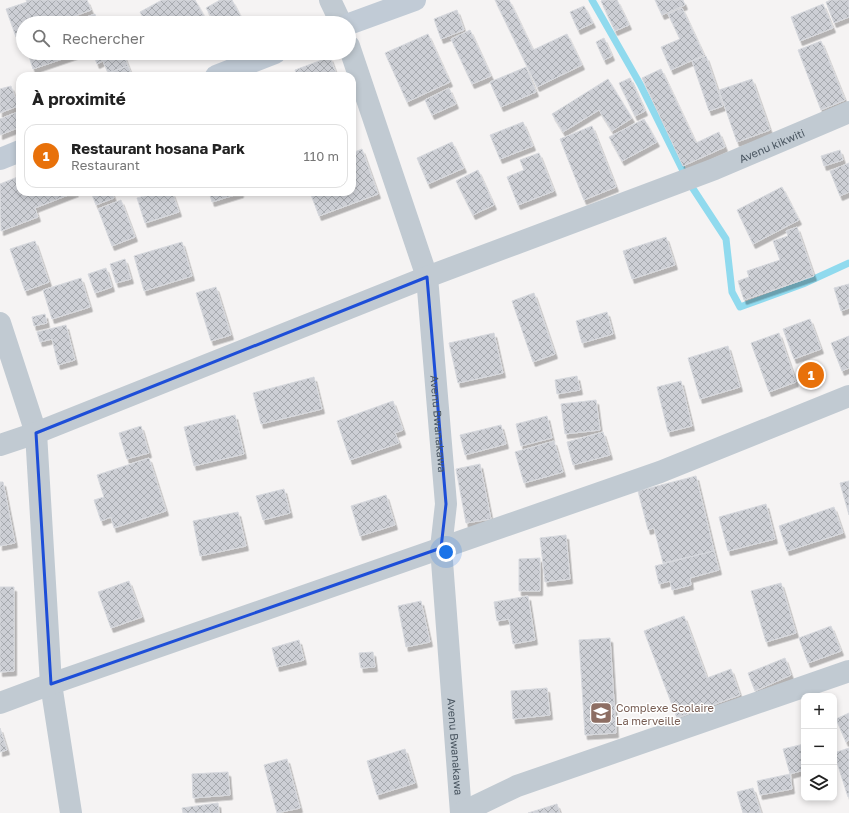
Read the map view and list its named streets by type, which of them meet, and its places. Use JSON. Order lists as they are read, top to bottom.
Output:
{
  "streets": {
    "street": ["Avenu kikwiti", "Avenu Bwanakawa"]
  },
  "crossings": [
    ["Avenu kikwiti", "Avenu Bwanakawa"]
  ],
  "places": {
    "school or university": ["Complexe Scolaire La merveille"]
  },
  "page": {
    "search": "Rechercher",
    "heading": "À proximité",
    "list": [
      {
        "mark": "1",
        "name": "Restaurant hosana Park",
        "note": "Restaurant",
        "value": "110 m"
      }
    ],
    "pins": "1",
    "map_buttons": ["+", "−"]
  }
}
